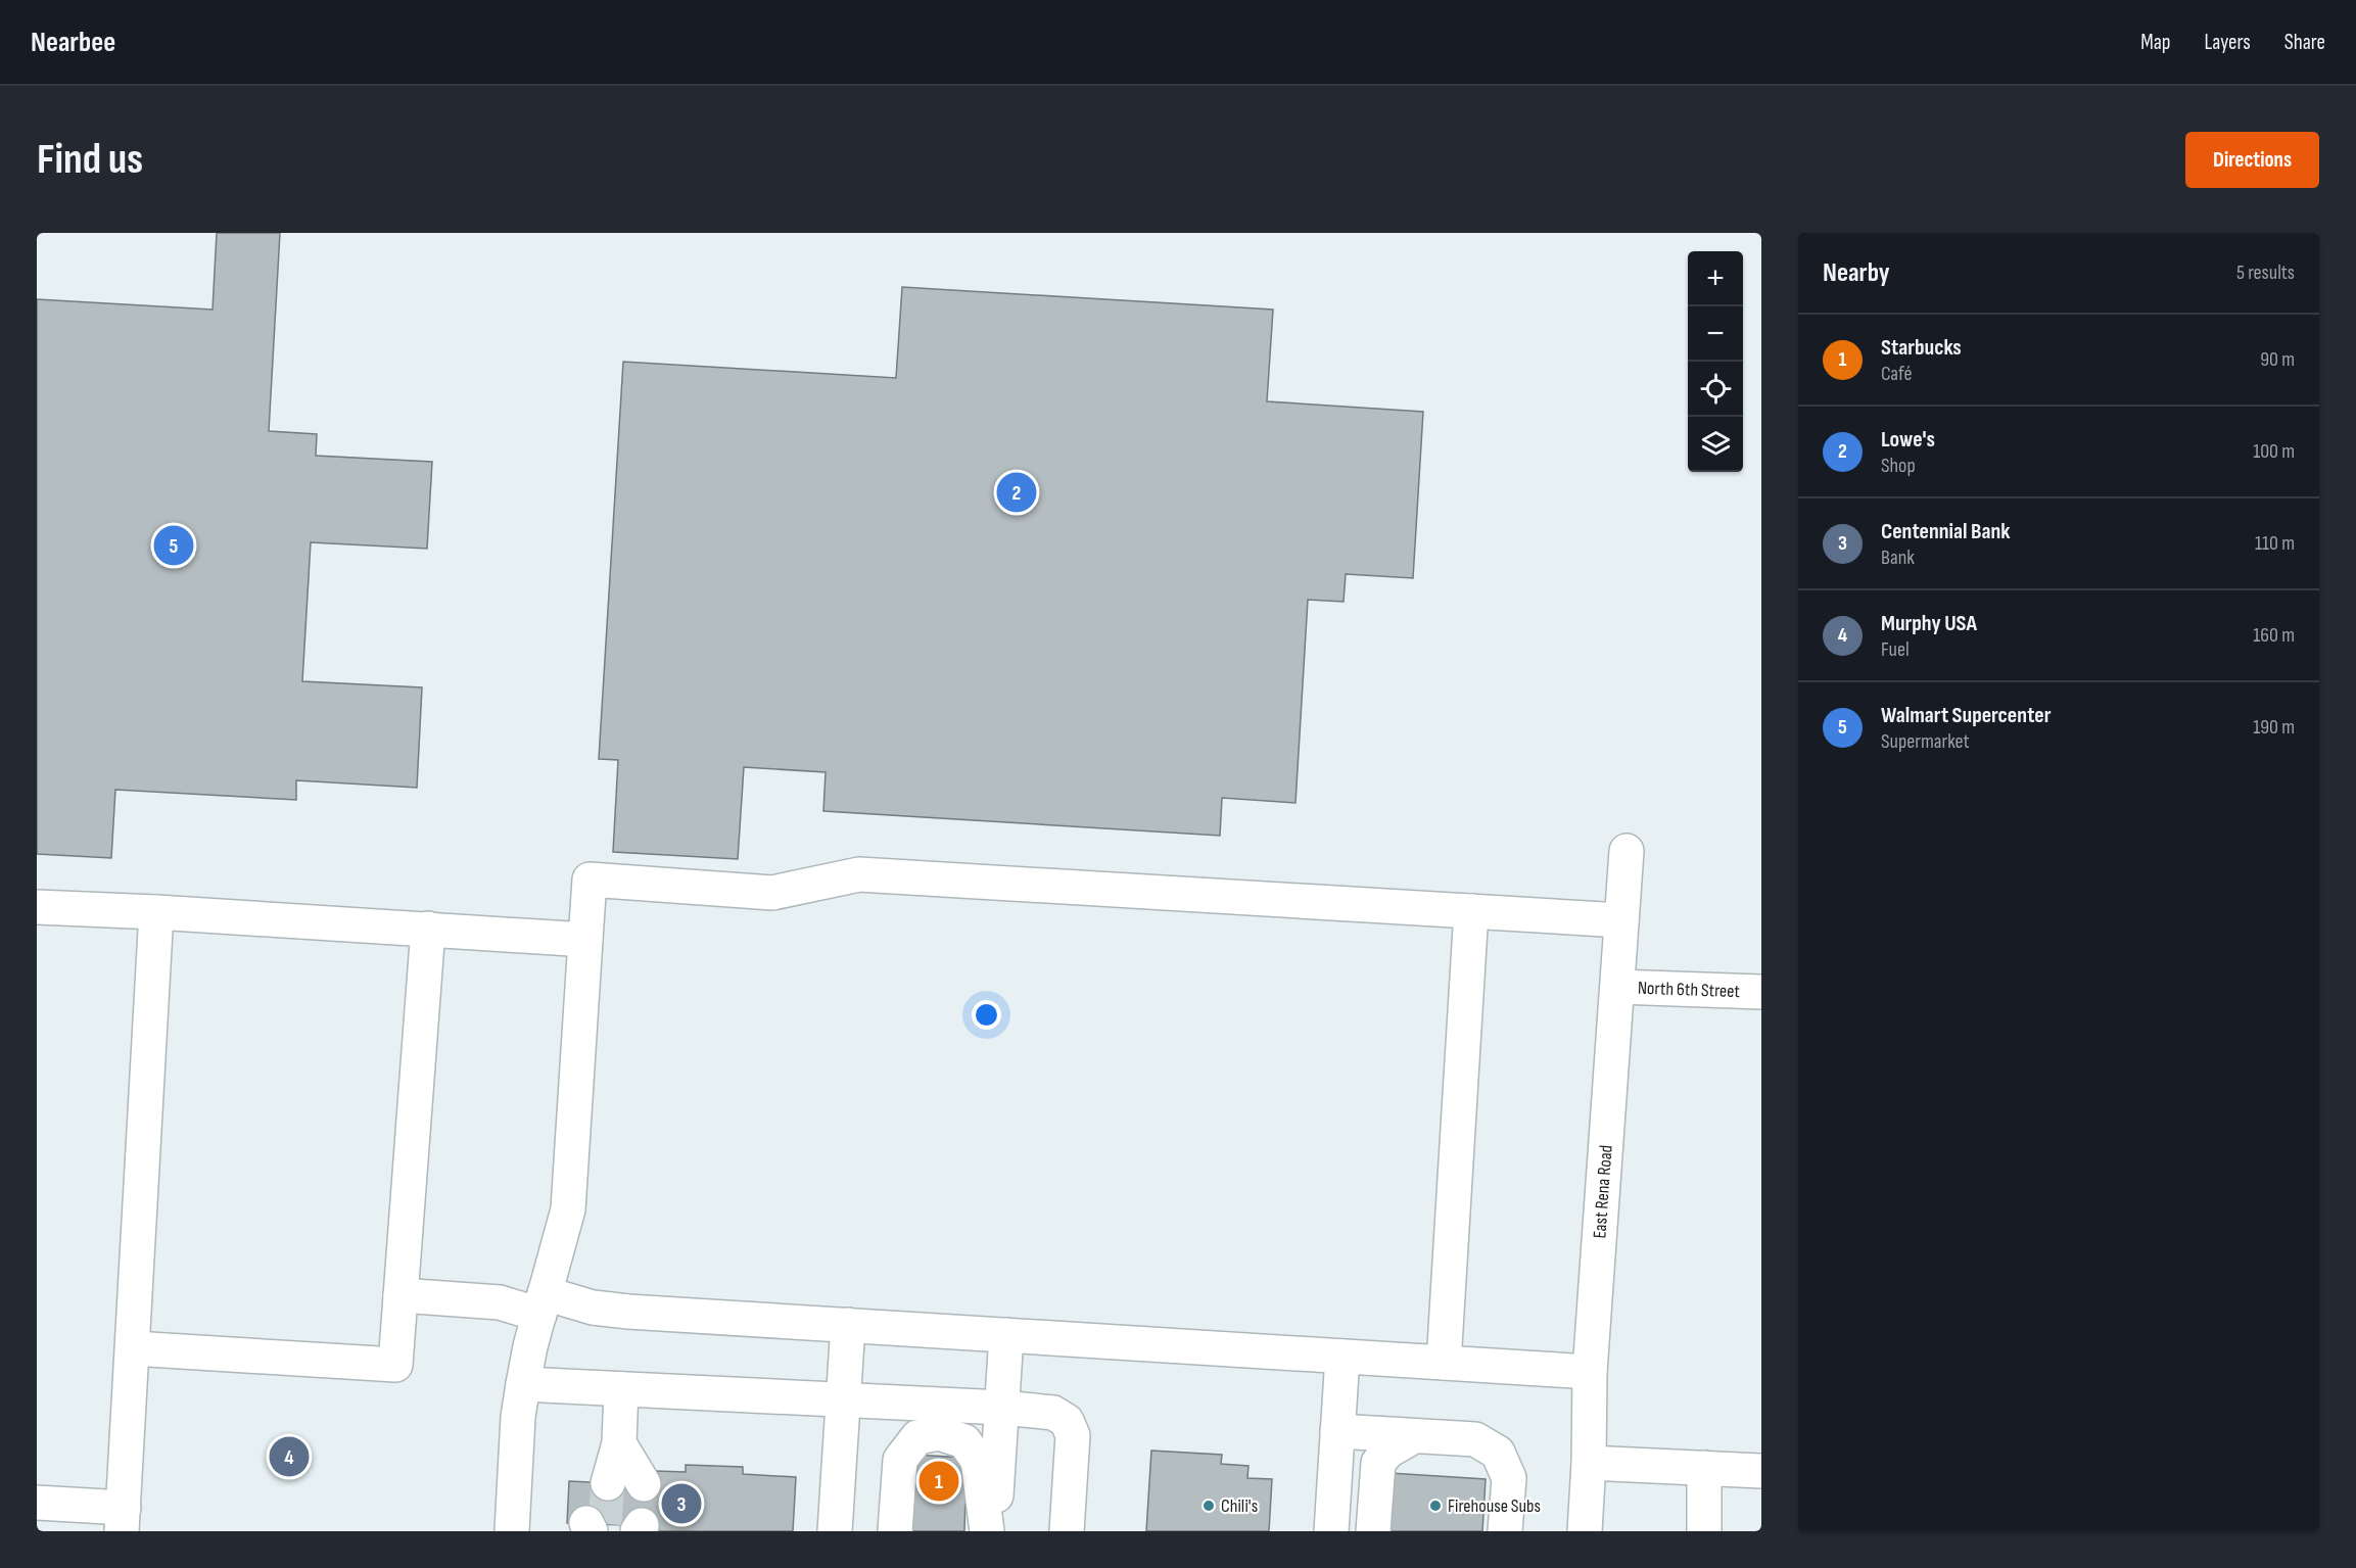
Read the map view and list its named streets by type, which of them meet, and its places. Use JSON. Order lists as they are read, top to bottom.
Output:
{
  "streets": {
    "street": ["North 6th Street", "East Rena Road"]
  },
  "crossings": [
    ["North 6th Street", "East Rena Road"]
  ],
  "places": ["Chili's", "Firehouse Subs"],
  "page": {
    "header": "Nearbee",
    "nav": ["Map", "Layers", "Share"],
    "buttons": "Directions",
    "title": "Find us",
    "heading": ["Nearby", "5 results"],
    "map_buttons": ["+", "−"],
    "list": [
      {
        "mark": "1",
        "name": "Starbucks",
        "note": "Café",
        "value": "90 m"
      },
      {
        "mark": "2",
        "name": "Lowe's",
        "note": "Shop",
        "value": "100 m"
      },
      {
        "mark": "3",
        "name": "Centennial Bank",
        "note": "Bank",
        "value": "110 m"
      },
      {
        "mark": "4",
        "name": "Murphy USA",
        "note": "Fuel",
        "value": "160 m"
      },
      {
        "mark": "5",
        "name": "Walmart Supercenter",
        "note": "Supermarket",
        "value": "190 m"
      }
    ],
    "pins": [
      "2",
      "5",
      "4",
      "1",
      "3"
    ]
  }
}
